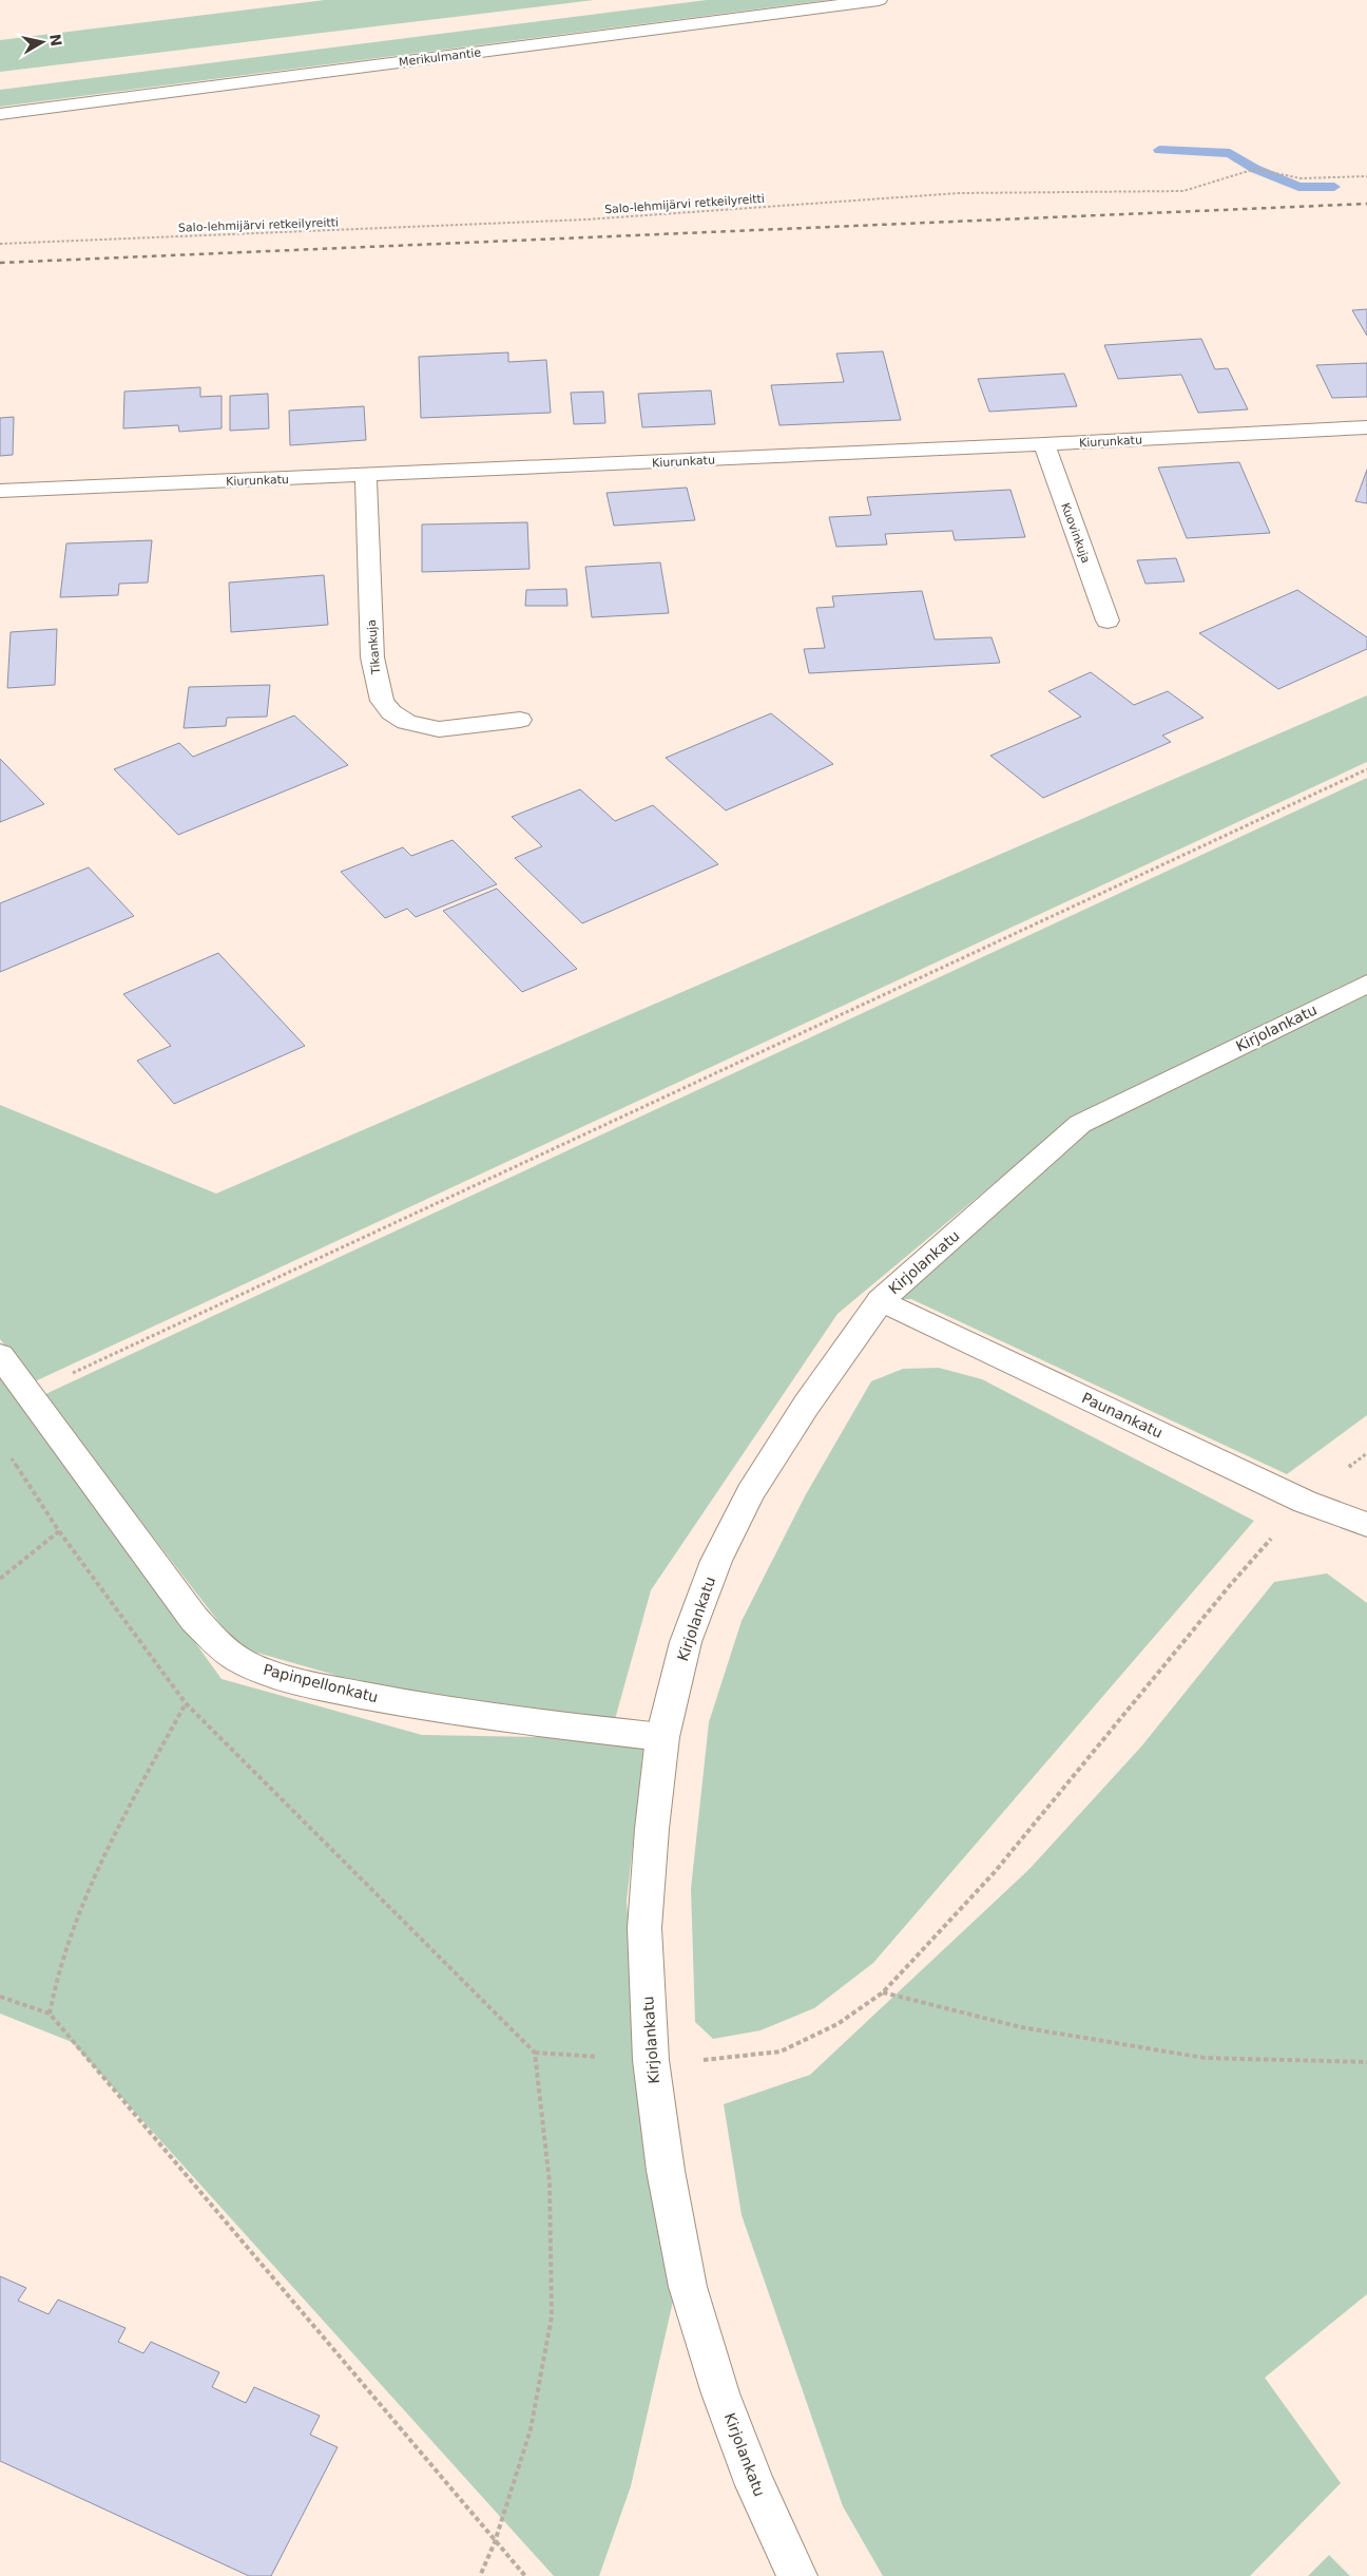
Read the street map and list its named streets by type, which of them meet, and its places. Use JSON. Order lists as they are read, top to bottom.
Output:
{
  "streets": {
    "street": [
      "Merikulmantie",
      "Kiurunkatu",
      "Kuovinkuja",
      "Tikankuja",
      "Kirjolankatu",
      "Paunankatu",
      "Papinpellonkatu"
    ],
    "path": ["Salo-lehmijärvi retkeilyreitti"]
  },
  "crossings": [
    ["Kiurunkatu", "Kuovinkuja"],
    ["Kiurunkatu", "Tikankuja"],
    ["Kirjolankatu", "Paunankatu"],
    ["Kirjolankatu", "Papinpellonkatu"]
  ],
  "north": "right"
}
